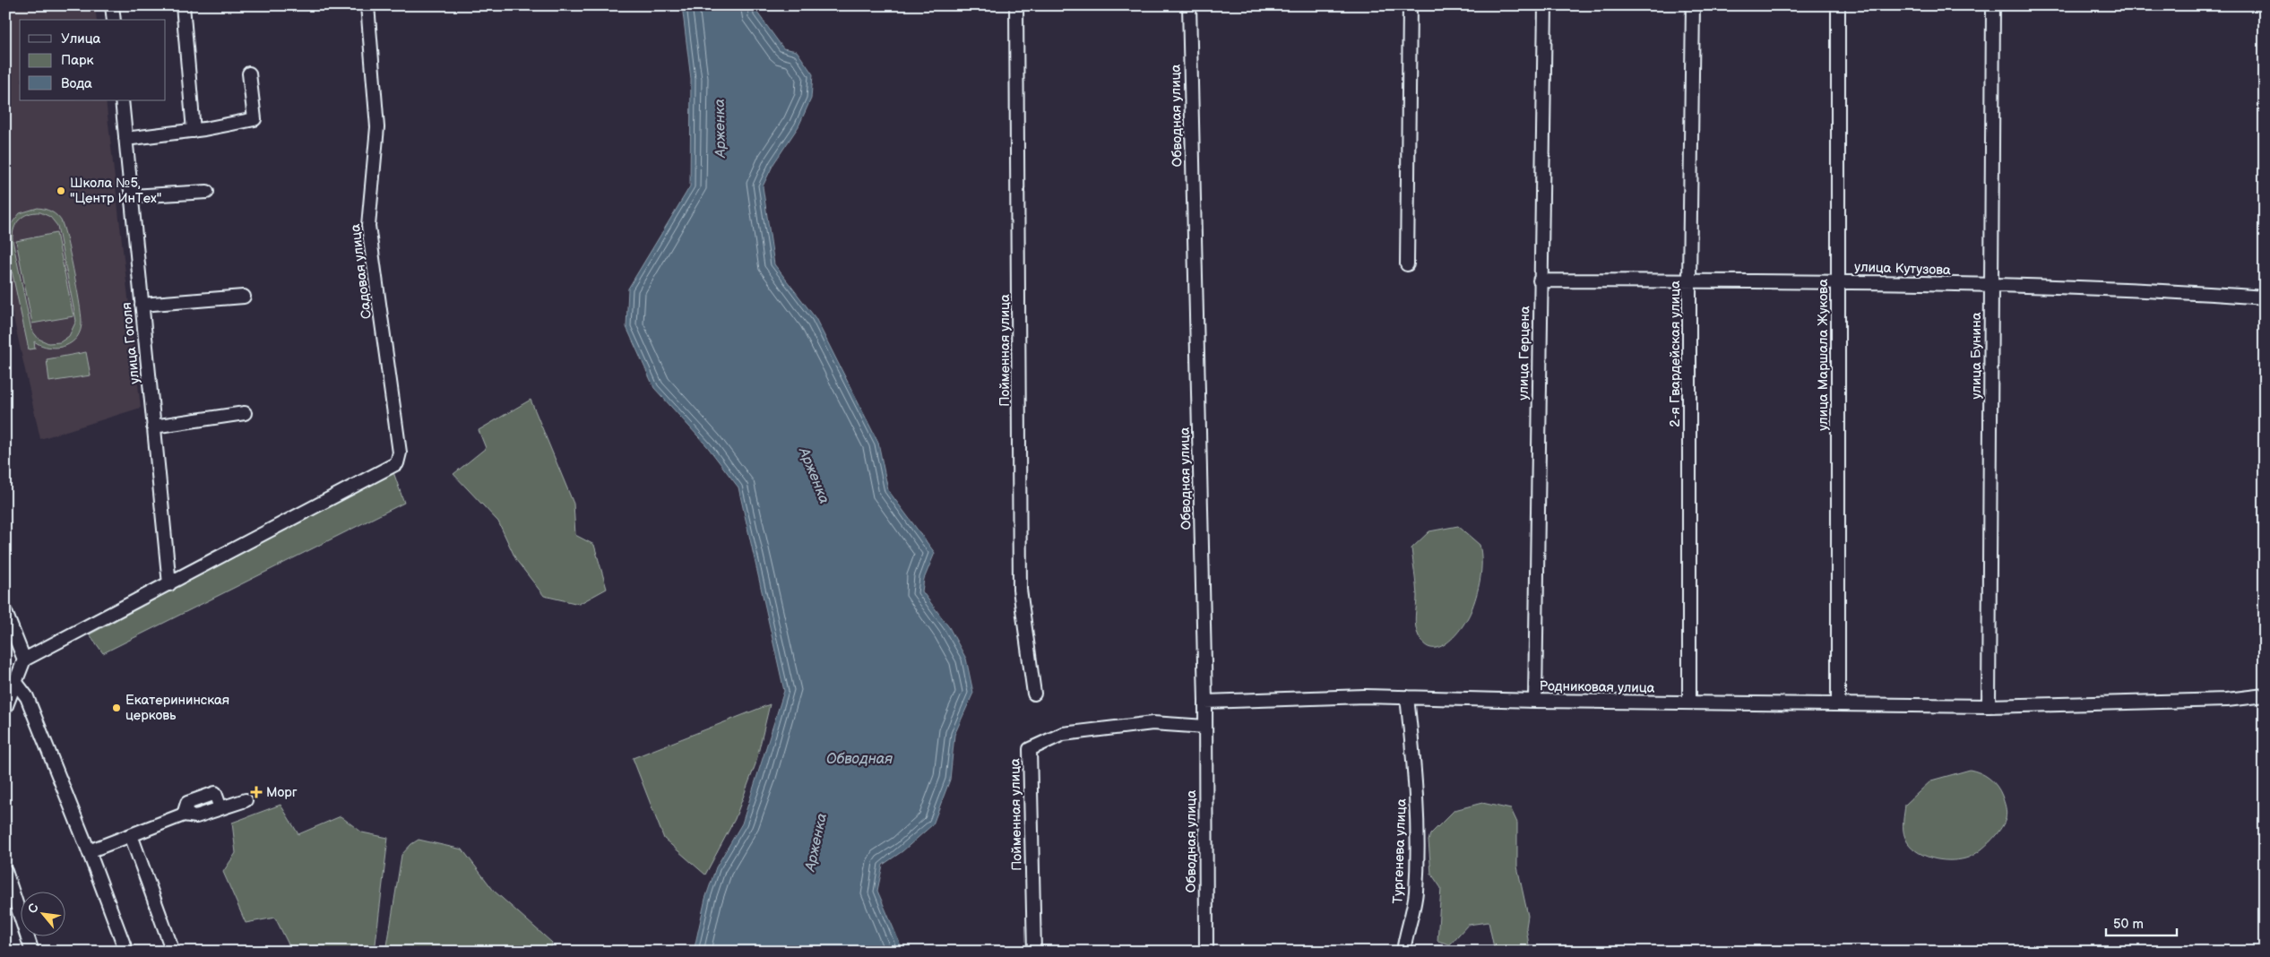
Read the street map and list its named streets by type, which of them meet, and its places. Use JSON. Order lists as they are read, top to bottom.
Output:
{
  "streets": {
    "street": [
      "Обводная улица",
      "улица Кутузова",
      "Садовая улица",
      "улица Гоголя",
      "Пойменная улица",
      "улица Герцена",
      "2-я Гвардейская улица",
      "улица Маршала Жукова",
      "улица Бунина",
      "Родниковая улица",
      "Тургенева улица"
    ]
  },
  "crossings": [
    ["Обводная улица", "Пойменная улица"],
    ["Обводная улица", "Родниковая улица"],
    ["улица Кутузова", "улица Герцена"],
    ["улица Кутузова", "2-я Гвардейская улица"],
    ["улица Кутузова", "улица Маршала Жукова"],
    ["улица Кутузова", "улица Бунина"],
    ["Садовая улица", "улица Гоголя"],
    ["улица Герцена", "Родниковая улица"],
    ["2-я Гвардейская улица", "Родниковая улица"],
    ["улица Маршала Жукова", "Родниковая улица"],
    ["улица Бунина", "Родниковая улица"],
    ["Родниковая улица", "Тургенева улица"]
  ],
  "water": ["Арженка", "Обводная"],
  "places": {
    "other": ["Школа №5, \"Центр ИнТех\"", "Екатерининская церковь"],
    "health": ["Морг"]
  },
  "legend": ["Улица", "Парк", "Вода"],
  "scale_bar": "50 m",
  "north": "top left"
}
